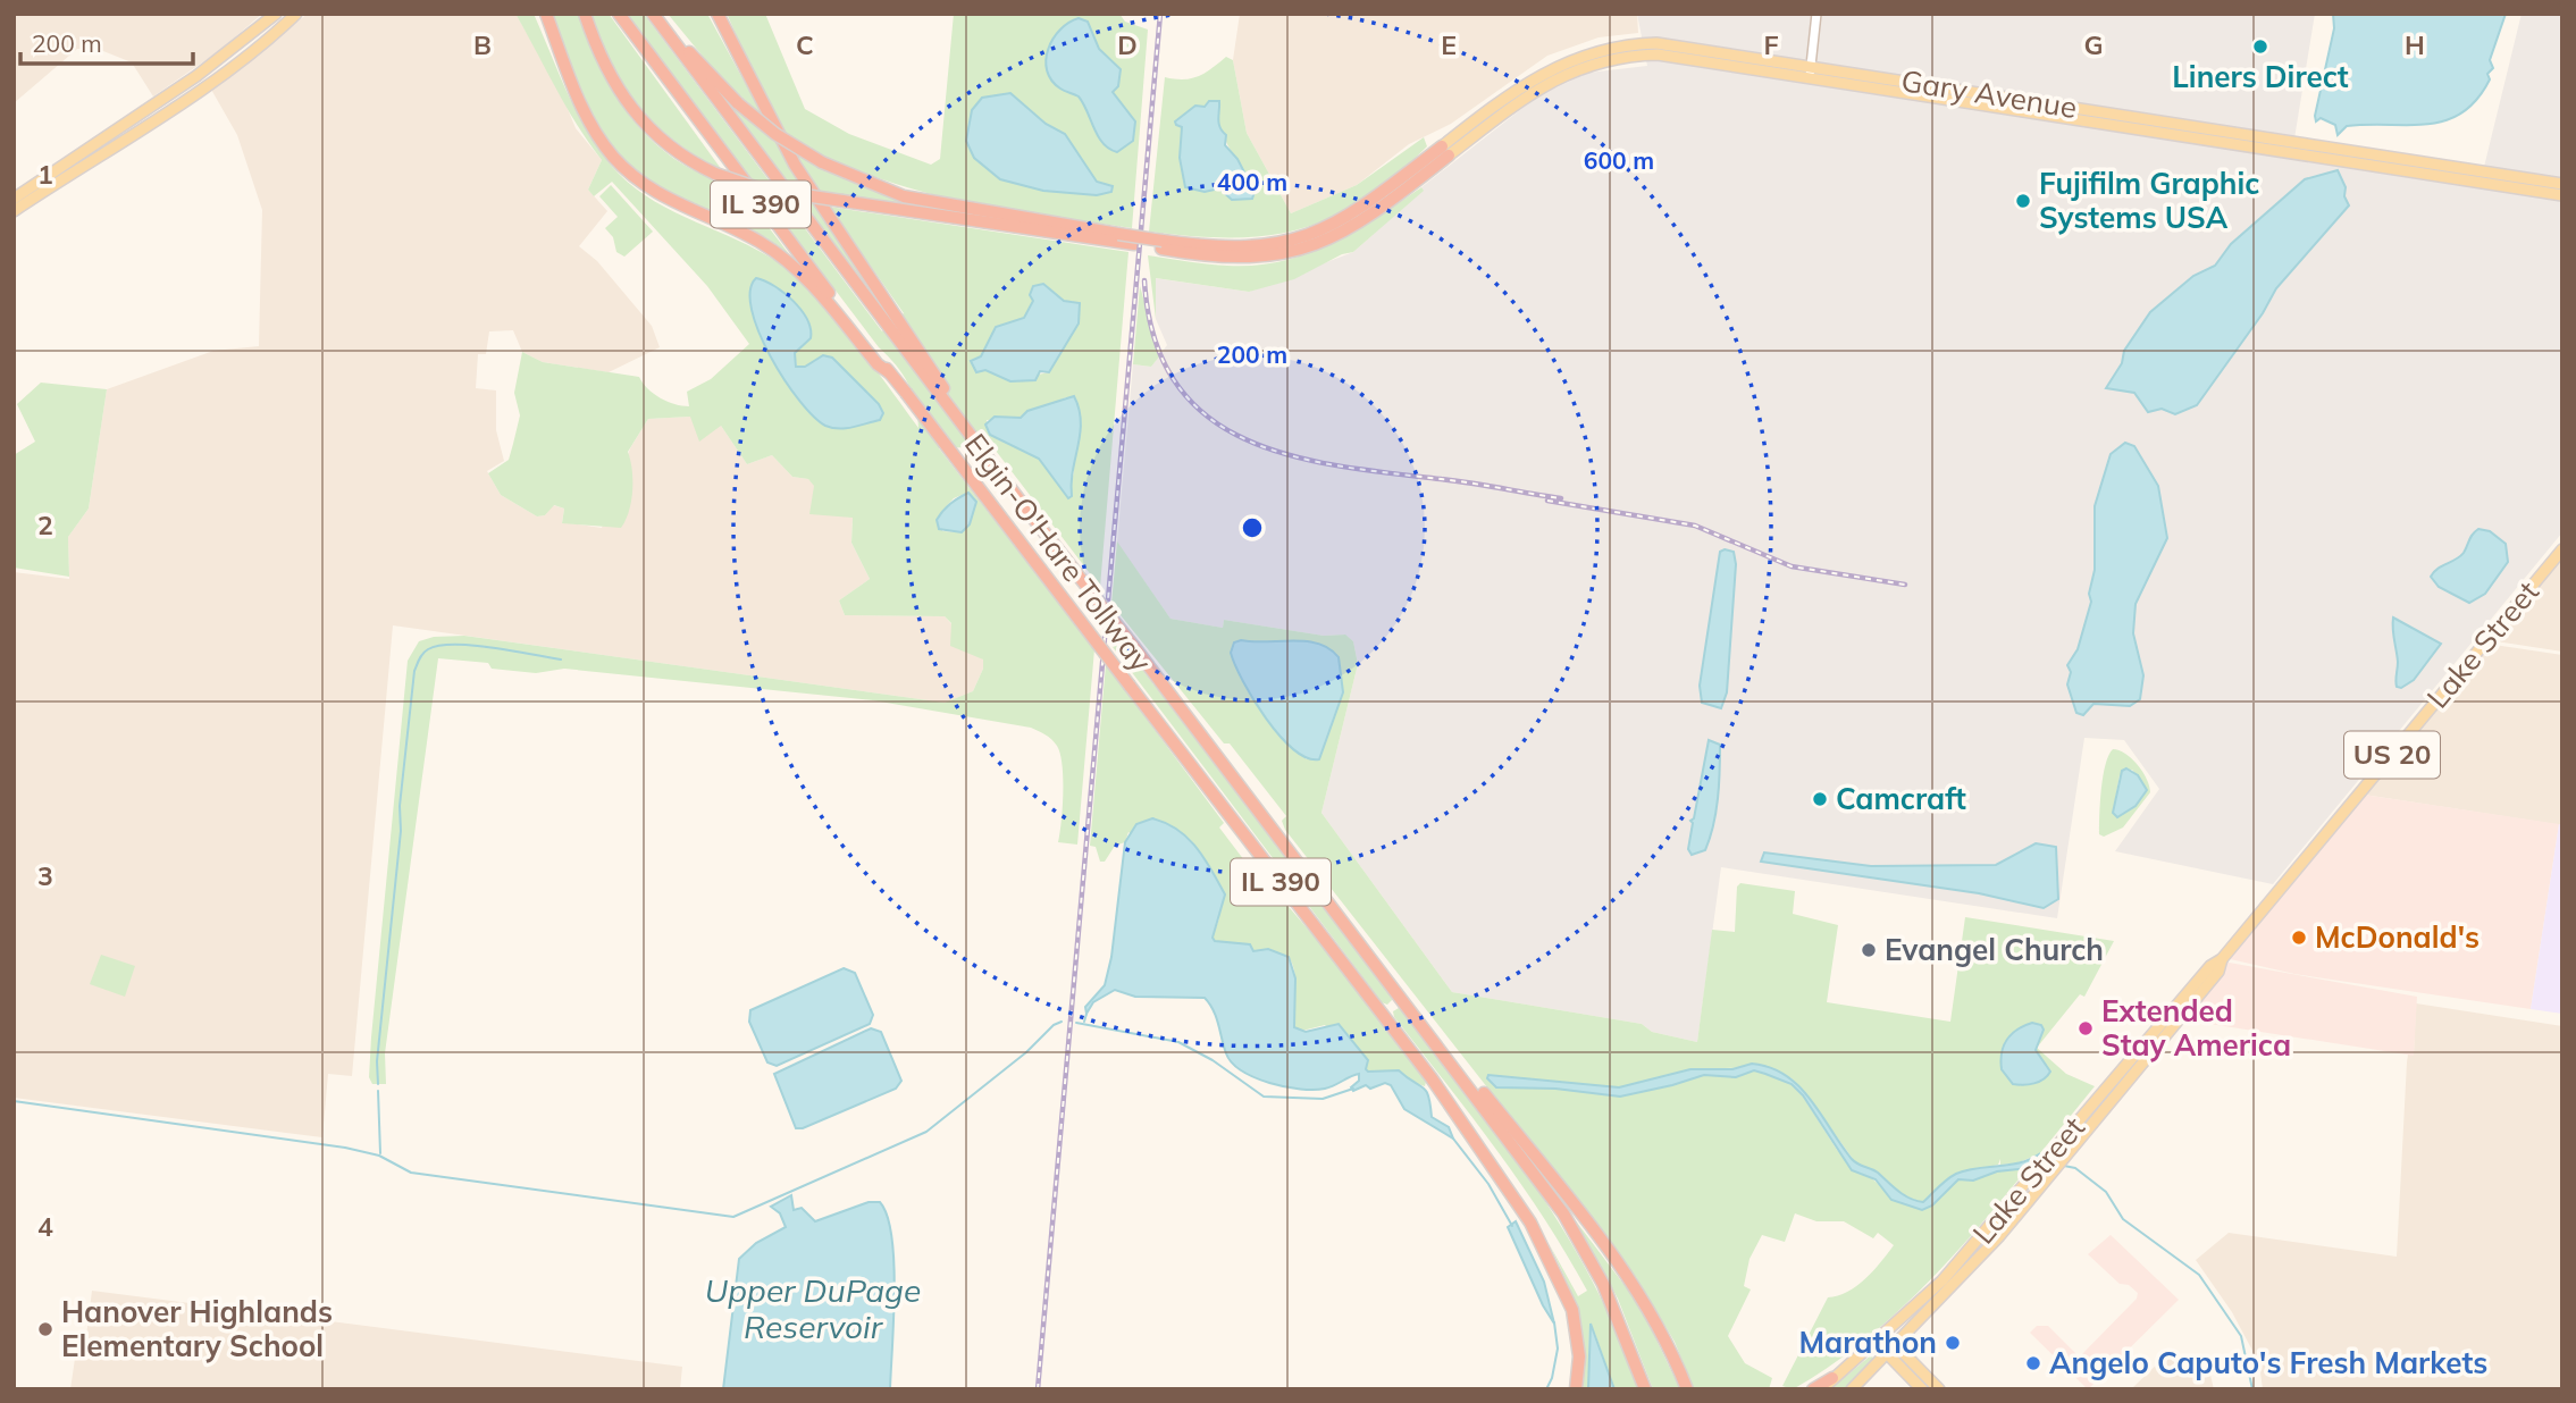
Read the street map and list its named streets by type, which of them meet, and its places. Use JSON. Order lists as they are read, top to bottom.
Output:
{
  "streets": {
    "highway": ["IL 390", "Elgin-O'Hare Tollway"],
    "main road": ["Gary Avenue", "Lake Street", "US 20"]
  },
  "crossings": [
    ["IL 390", "Elgin-O'Hare Tollway"]
  ],
  "water": ["Upper DuPage Reservoir"],
  "places": [
    "Liners Direct",
    "Fujifilm Graphic Systems USA",
    "Camcraft",
    "McDonald's",
    "Evangel Church",
    "Extended Stay America",
    "Hanover Highlands Elementary School",
    "Marathon",
    "Angelo Caputo's Fresh Markets"
  ],
  "scale_bar": "200 m",
  "grid": {
    "columns": [
      "B",
      "C",
      "D",
      "E",
      "F",
      "G",
      "H"
    ],
    "rows": [
      "1",
      "2",
      "3",
      "4"
    ]
  },
  "rings": ["600 m", "400 m", "200 m"]
}
